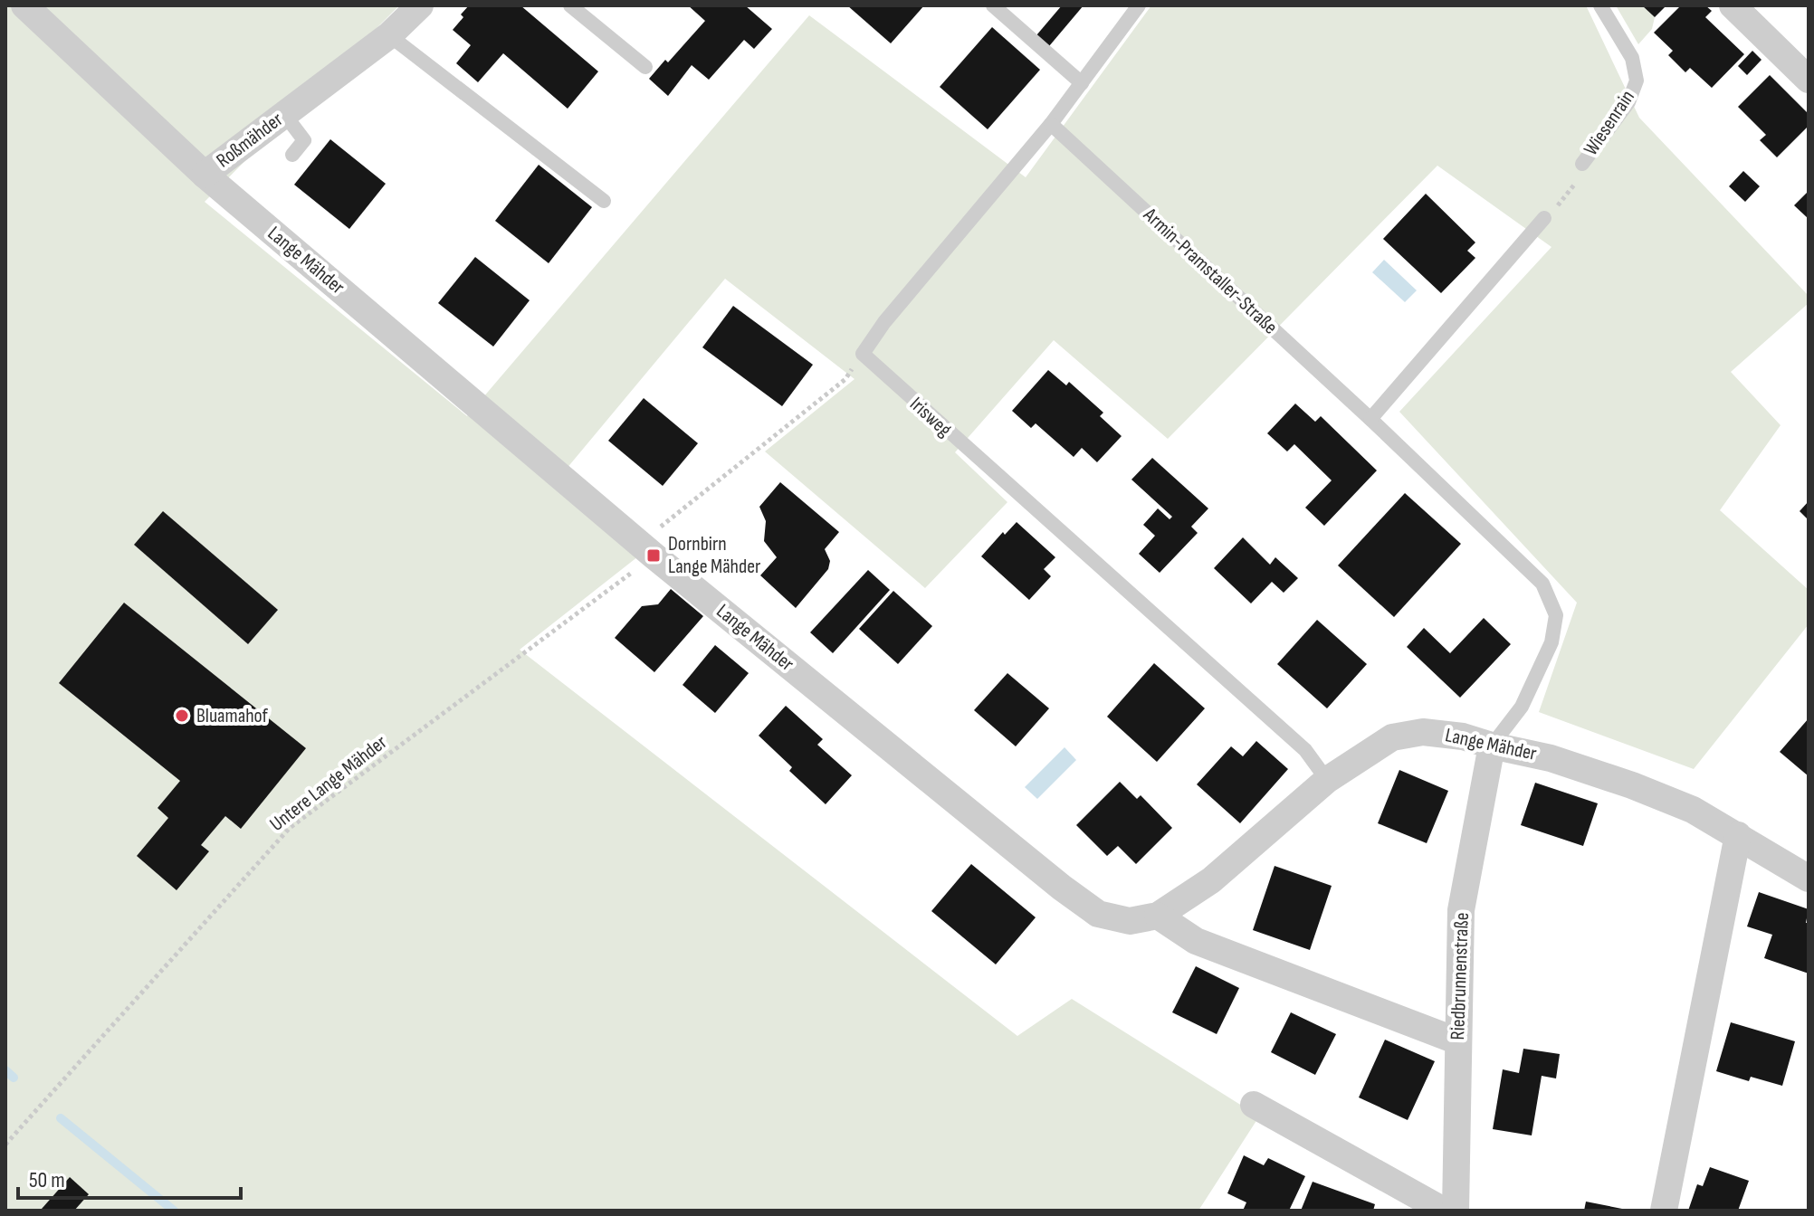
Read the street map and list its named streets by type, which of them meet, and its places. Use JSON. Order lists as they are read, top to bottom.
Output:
{
  "streets": {
    "street": ["Roßmähder", "Lange Mähder", "Riedbrunnenstraße"],
    "lane": ["Wiesenrain", "Armin-Pramstaller-Straße", "Irisweg"],
    "path": ["Untere Lange Mähder"]
  },
  "crossings": [
    ["Roßmähder", "Lange Mähder"],
    ["Lange Mähder", "Armin-Pramstaller-Straße"],
    ["Lange Mähder", "Irisweg"],
    ["Lange Mähder", "Untere Lange Mähder"],
    ["Lange Mähder", "Riedbrunnenstraße"],
    ["Armin-Pramstaller-Straße", "Riedbrunnenstraße"],
    ["Irisweg", "Untere Lange Mähder"]
  ],
  "places": {
    "transit": ["Dornbirn Lange Mähder"],
    "other": ["Bluamahof"]
  },
  "scale_bar": "50 m"
}
